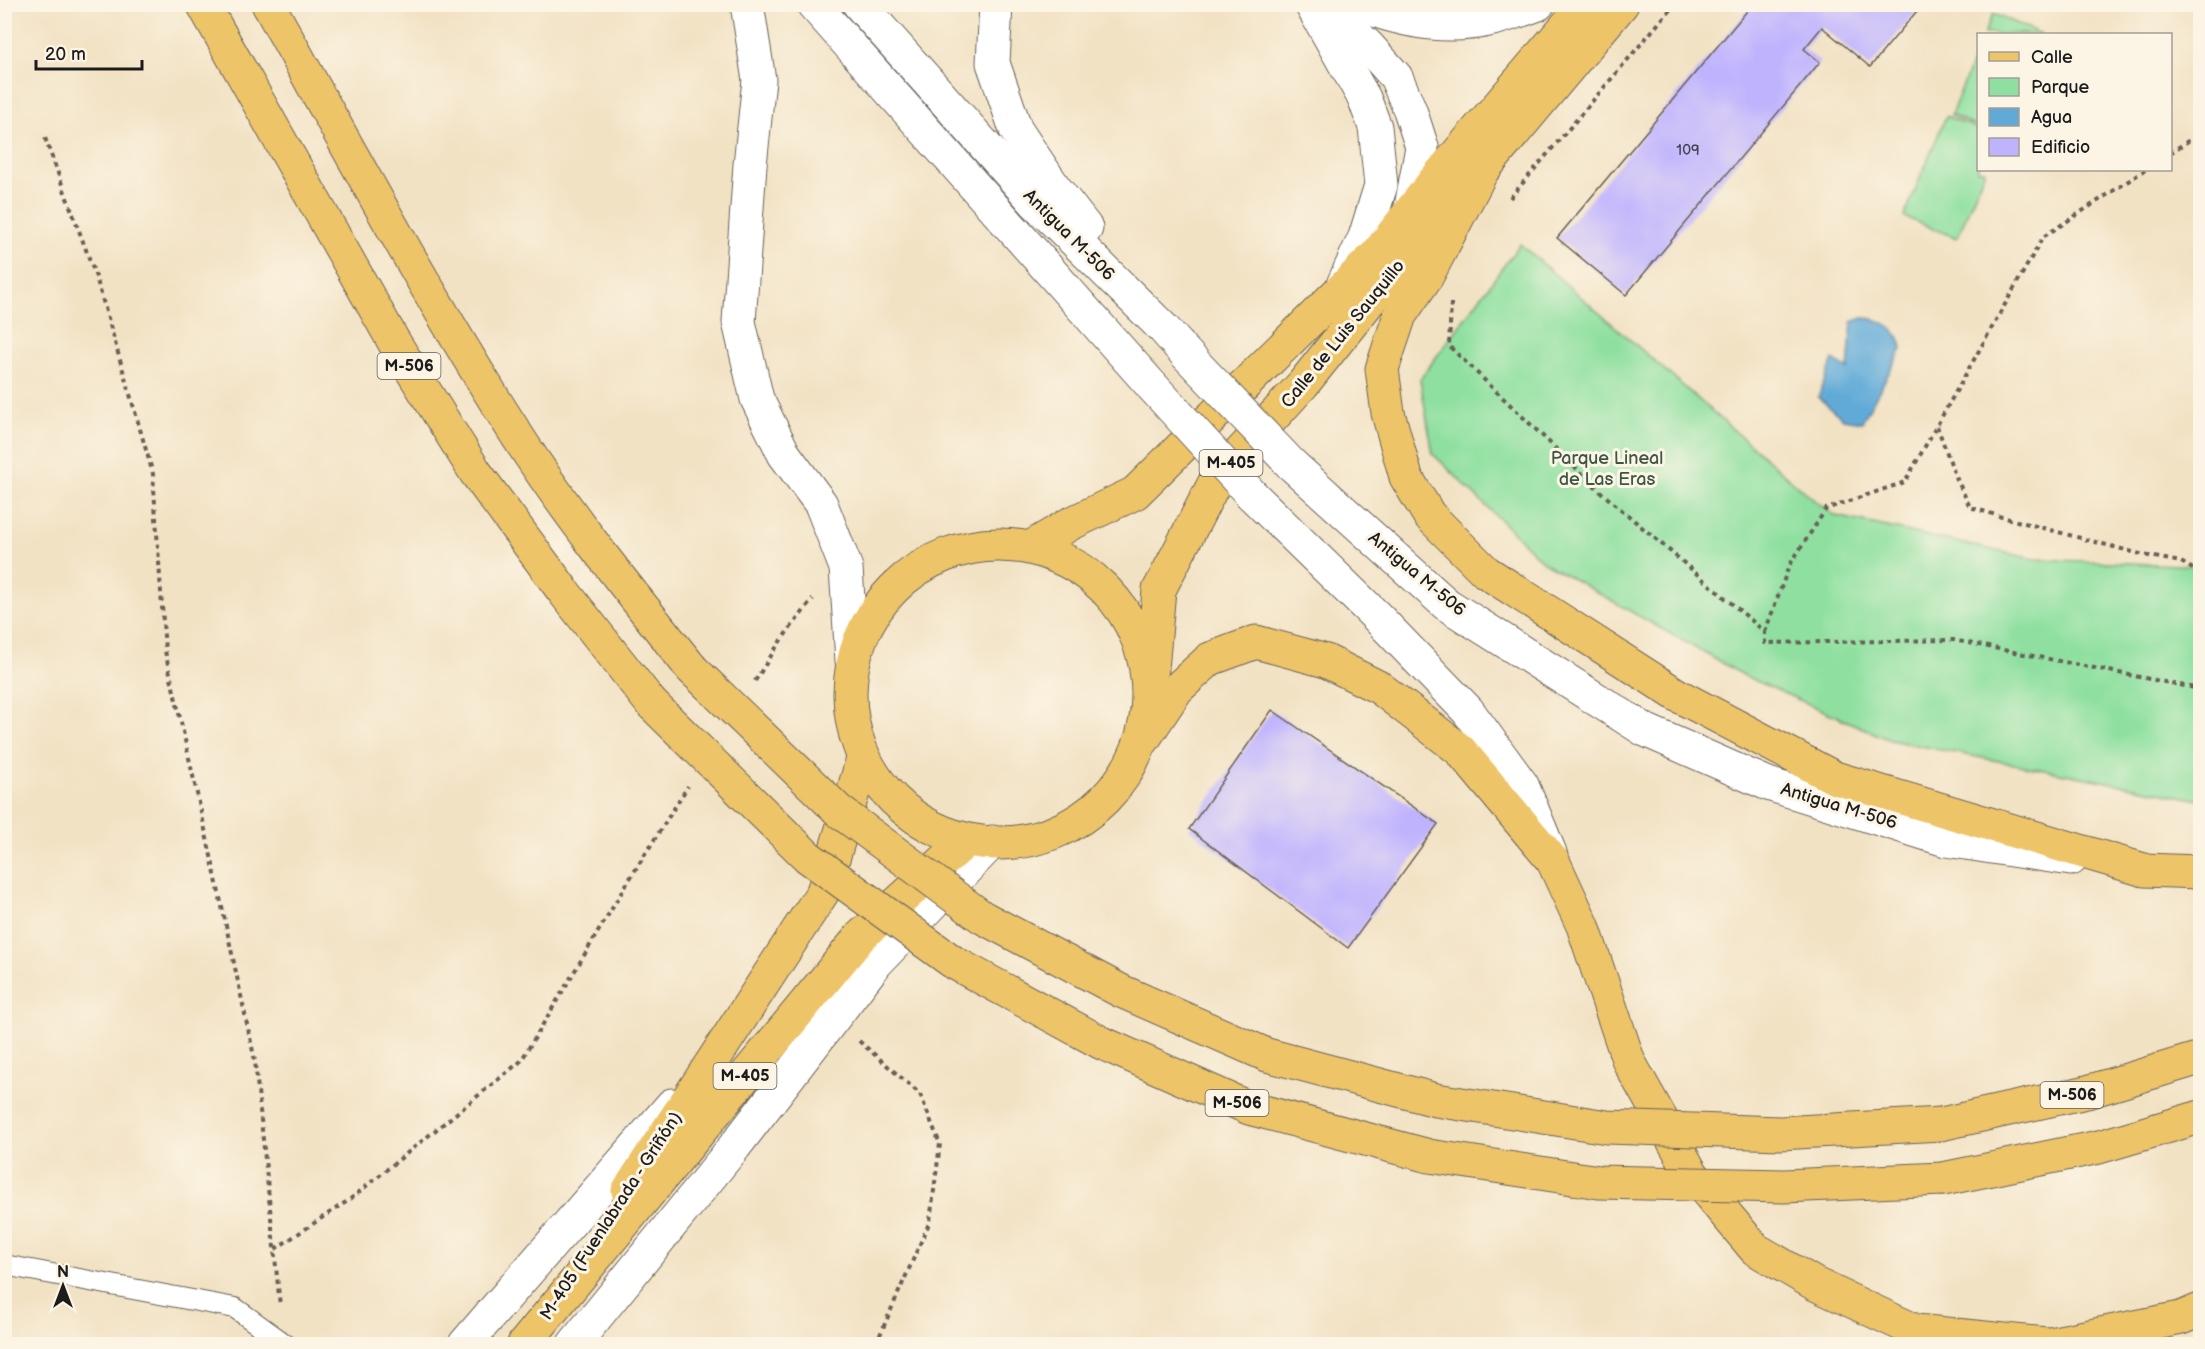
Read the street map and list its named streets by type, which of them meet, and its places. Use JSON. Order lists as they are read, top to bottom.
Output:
{
  "streets": {
    "main road": [
      "Calle de Luis Sauquillo",
      "M-506",
      "M-405",
      "M-405 (Fuenlabrada - Griñón)"
    ],
    "street": ["Antigua M-506"]
  },
  "crossings": [
    ["Calle de Luis Sauquillo", "M-405"],
    ["M-405", "M-405 (Fuenlabrada - Griñón)"]
  ],
  "parks": ["Parque Lineal de Las Eras"],
  "house_numbers": ["109"],
  "legend": [
    "Calle",
    "Parque",
    "Agua",
    "Edificio"
  ],
  "scale_bar": "20 m",
  "north": "top"
}
